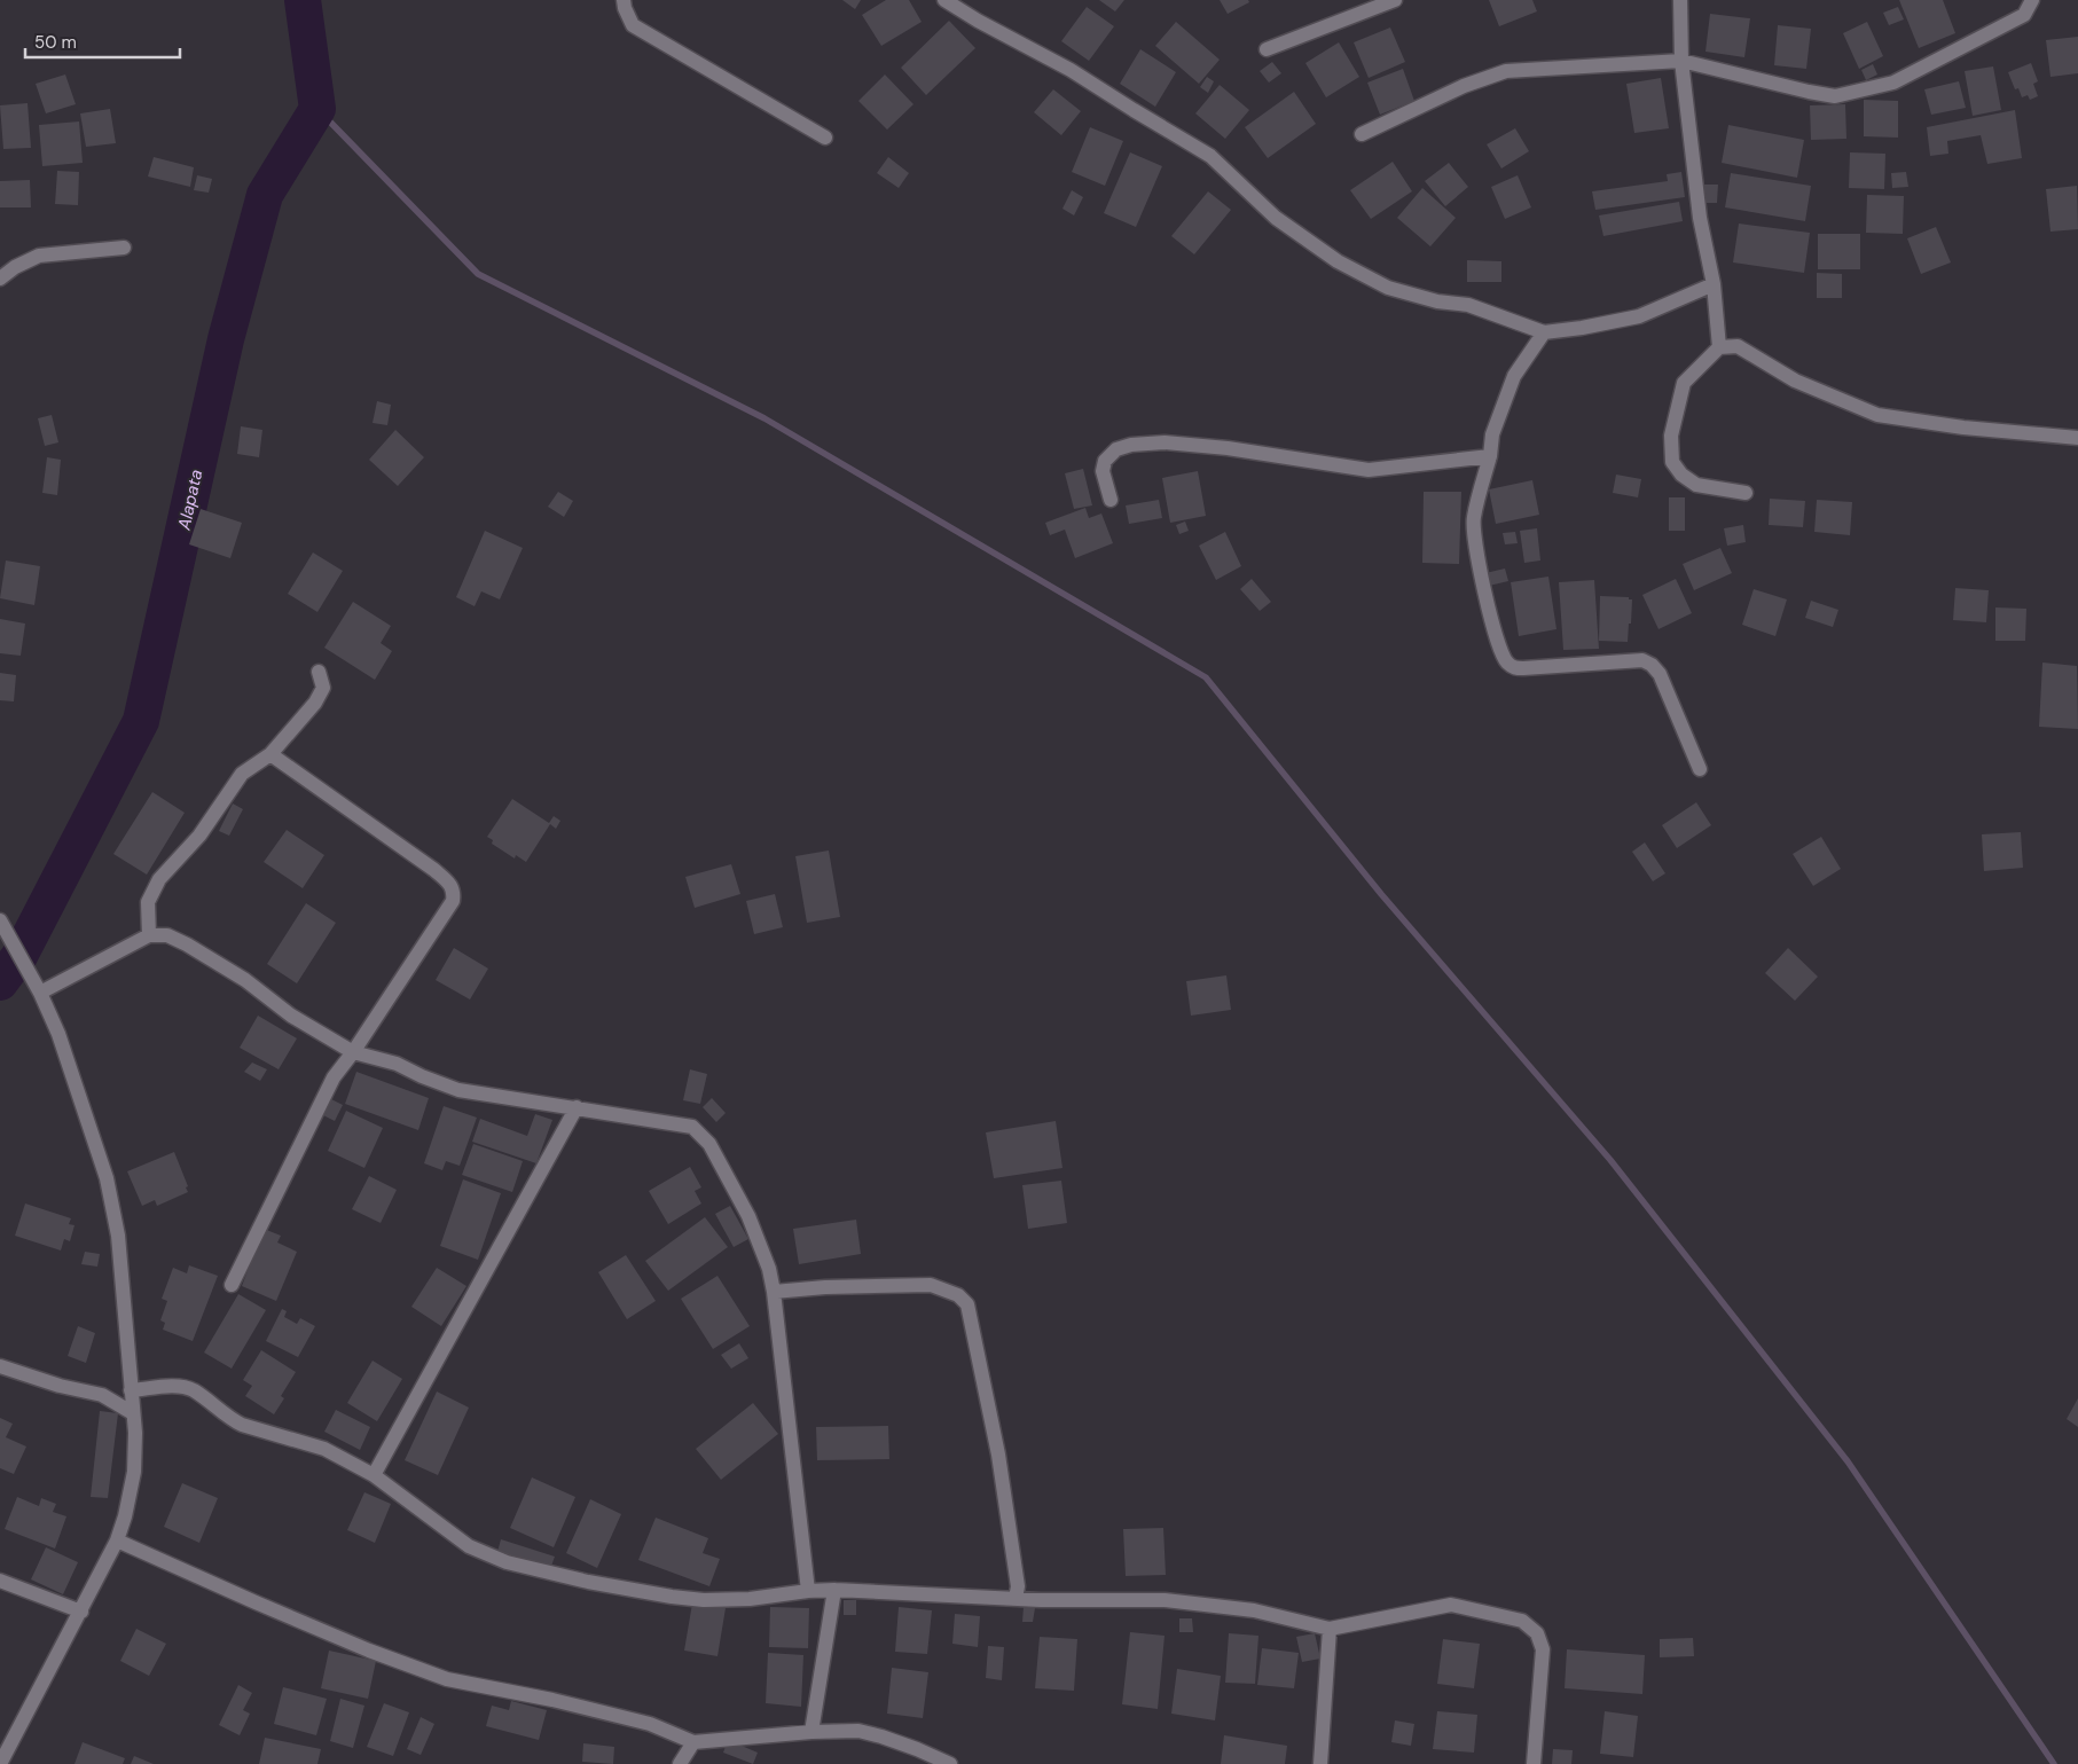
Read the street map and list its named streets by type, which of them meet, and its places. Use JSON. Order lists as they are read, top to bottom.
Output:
{
  "water": ["Alapata"],
  "scale_bar": "50 m"
}
